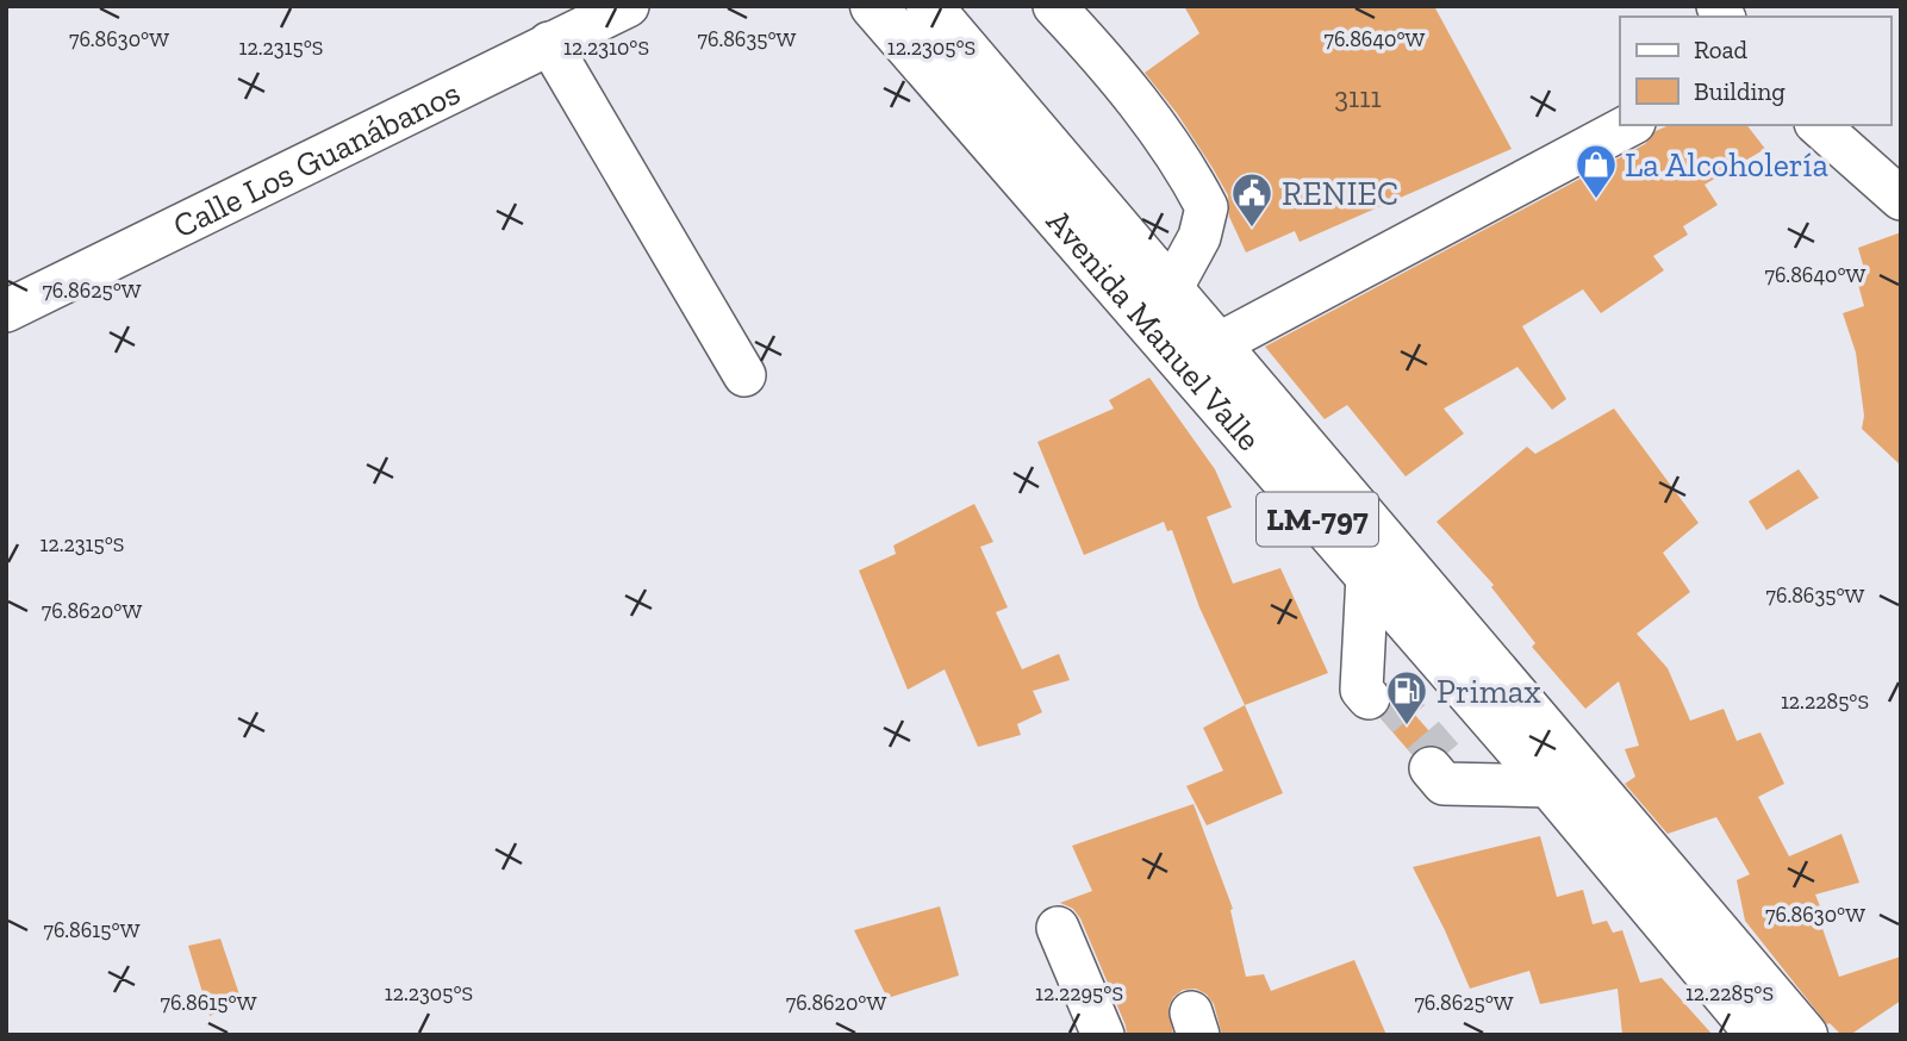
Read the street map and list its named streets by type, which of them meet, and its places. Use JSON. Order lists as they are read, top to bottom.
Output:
{
  "streets": {
    "main road": ["Avenida Manuel Valle", "LM-797"],
    "street": ["Calle Los Guanábanos"]
  },
  "places": {
    "shop": ["La Alcoholería"],
    "public building": ["RENIEC"],
    "fuel station": ["Primax"]
  },
  "house_numbers": ["3111"],
  "legend": ["Road", "Building"],
  "coordinates": [
    "76.8630°W",
    "76.8635°W",
    "76.8640°W",
    "12.2315°S",
    "12.2310°S",
    "12.2305°S",
    "76.8625°W",
    "76.8620°W",
    "12.2285°S",
    "76.8615°W",
    "12.2295°S"
  ]
}
